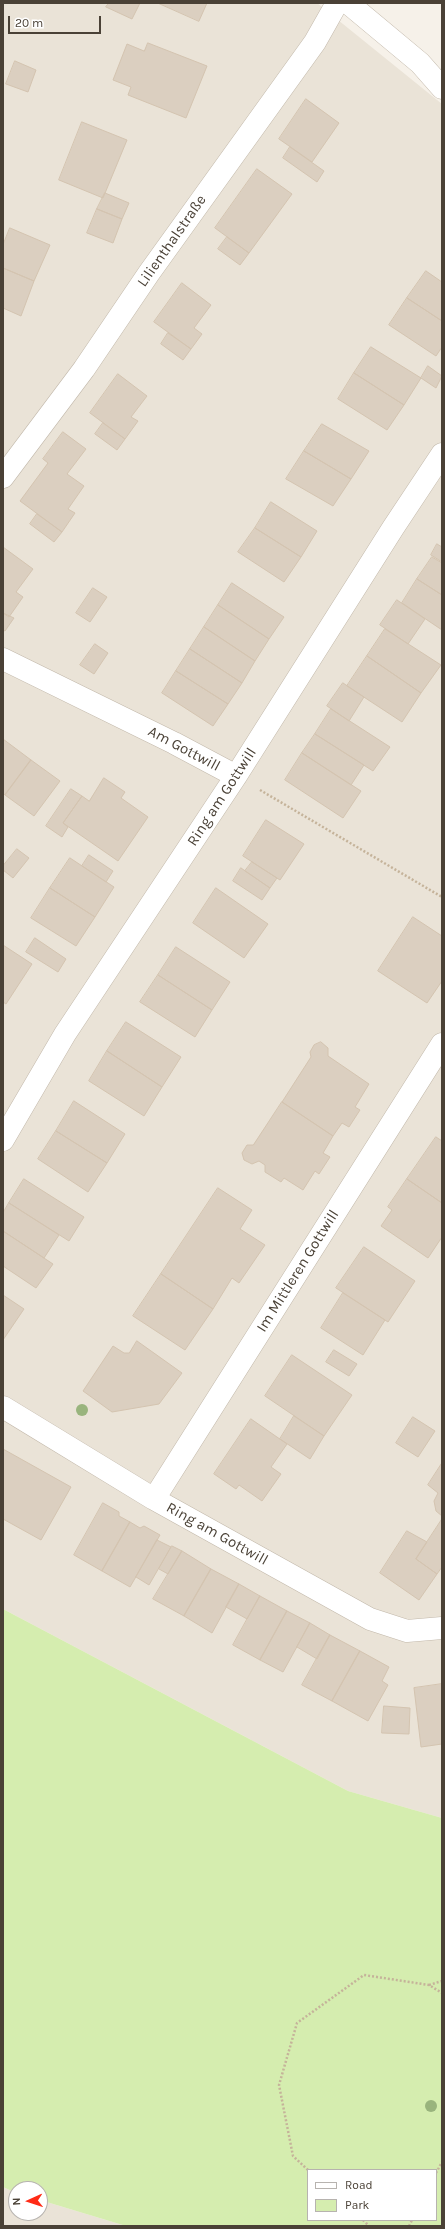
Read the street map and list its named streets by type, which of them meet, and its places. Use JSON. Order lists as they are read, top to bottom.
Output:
{
  "streets": {
    "street": [
      "Lilienthalstraße",
      "Am Gottwill",
      "Ring am Gottwill",
      "Im Mittleren Gottwill"
    ]
  },
  "crossings": [
    ["Am Gottwill", "Ring am Gottwill"],
    ["Ring am Gottwill", "Im Mittleren Gottwill"]
  ],
  "legend": ["Road", "Park"],
  "scale_bar": "20 m",
  "north": "left"
}
